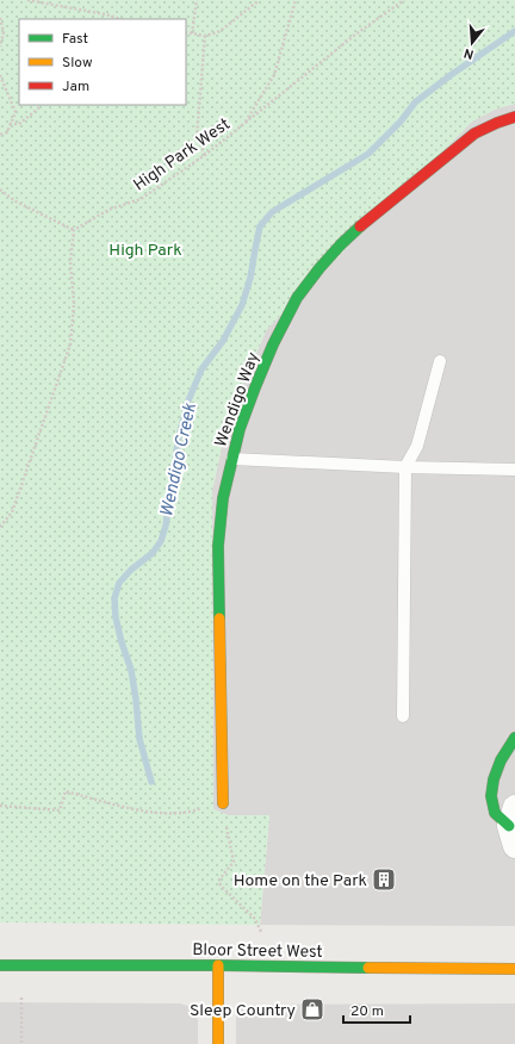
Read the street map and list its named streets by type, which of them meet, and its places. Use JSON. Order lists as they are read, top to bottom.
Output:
{
  "streets": {
    "street": ["Wendigo Way", "Bloor Street West"],
    "path": ["High Park West"]
  },
  "water": ["Wendigo Creek"],
  "parks": ["High Park"],
  "places": {
    "building": ["Home on the Park"],
    "shop": ["Sleep Country"]
  },
  "legend": ["Fast", "Slow", "Jam"],
  "scale_bar": "20 m",
  "north": "bottom"
}
